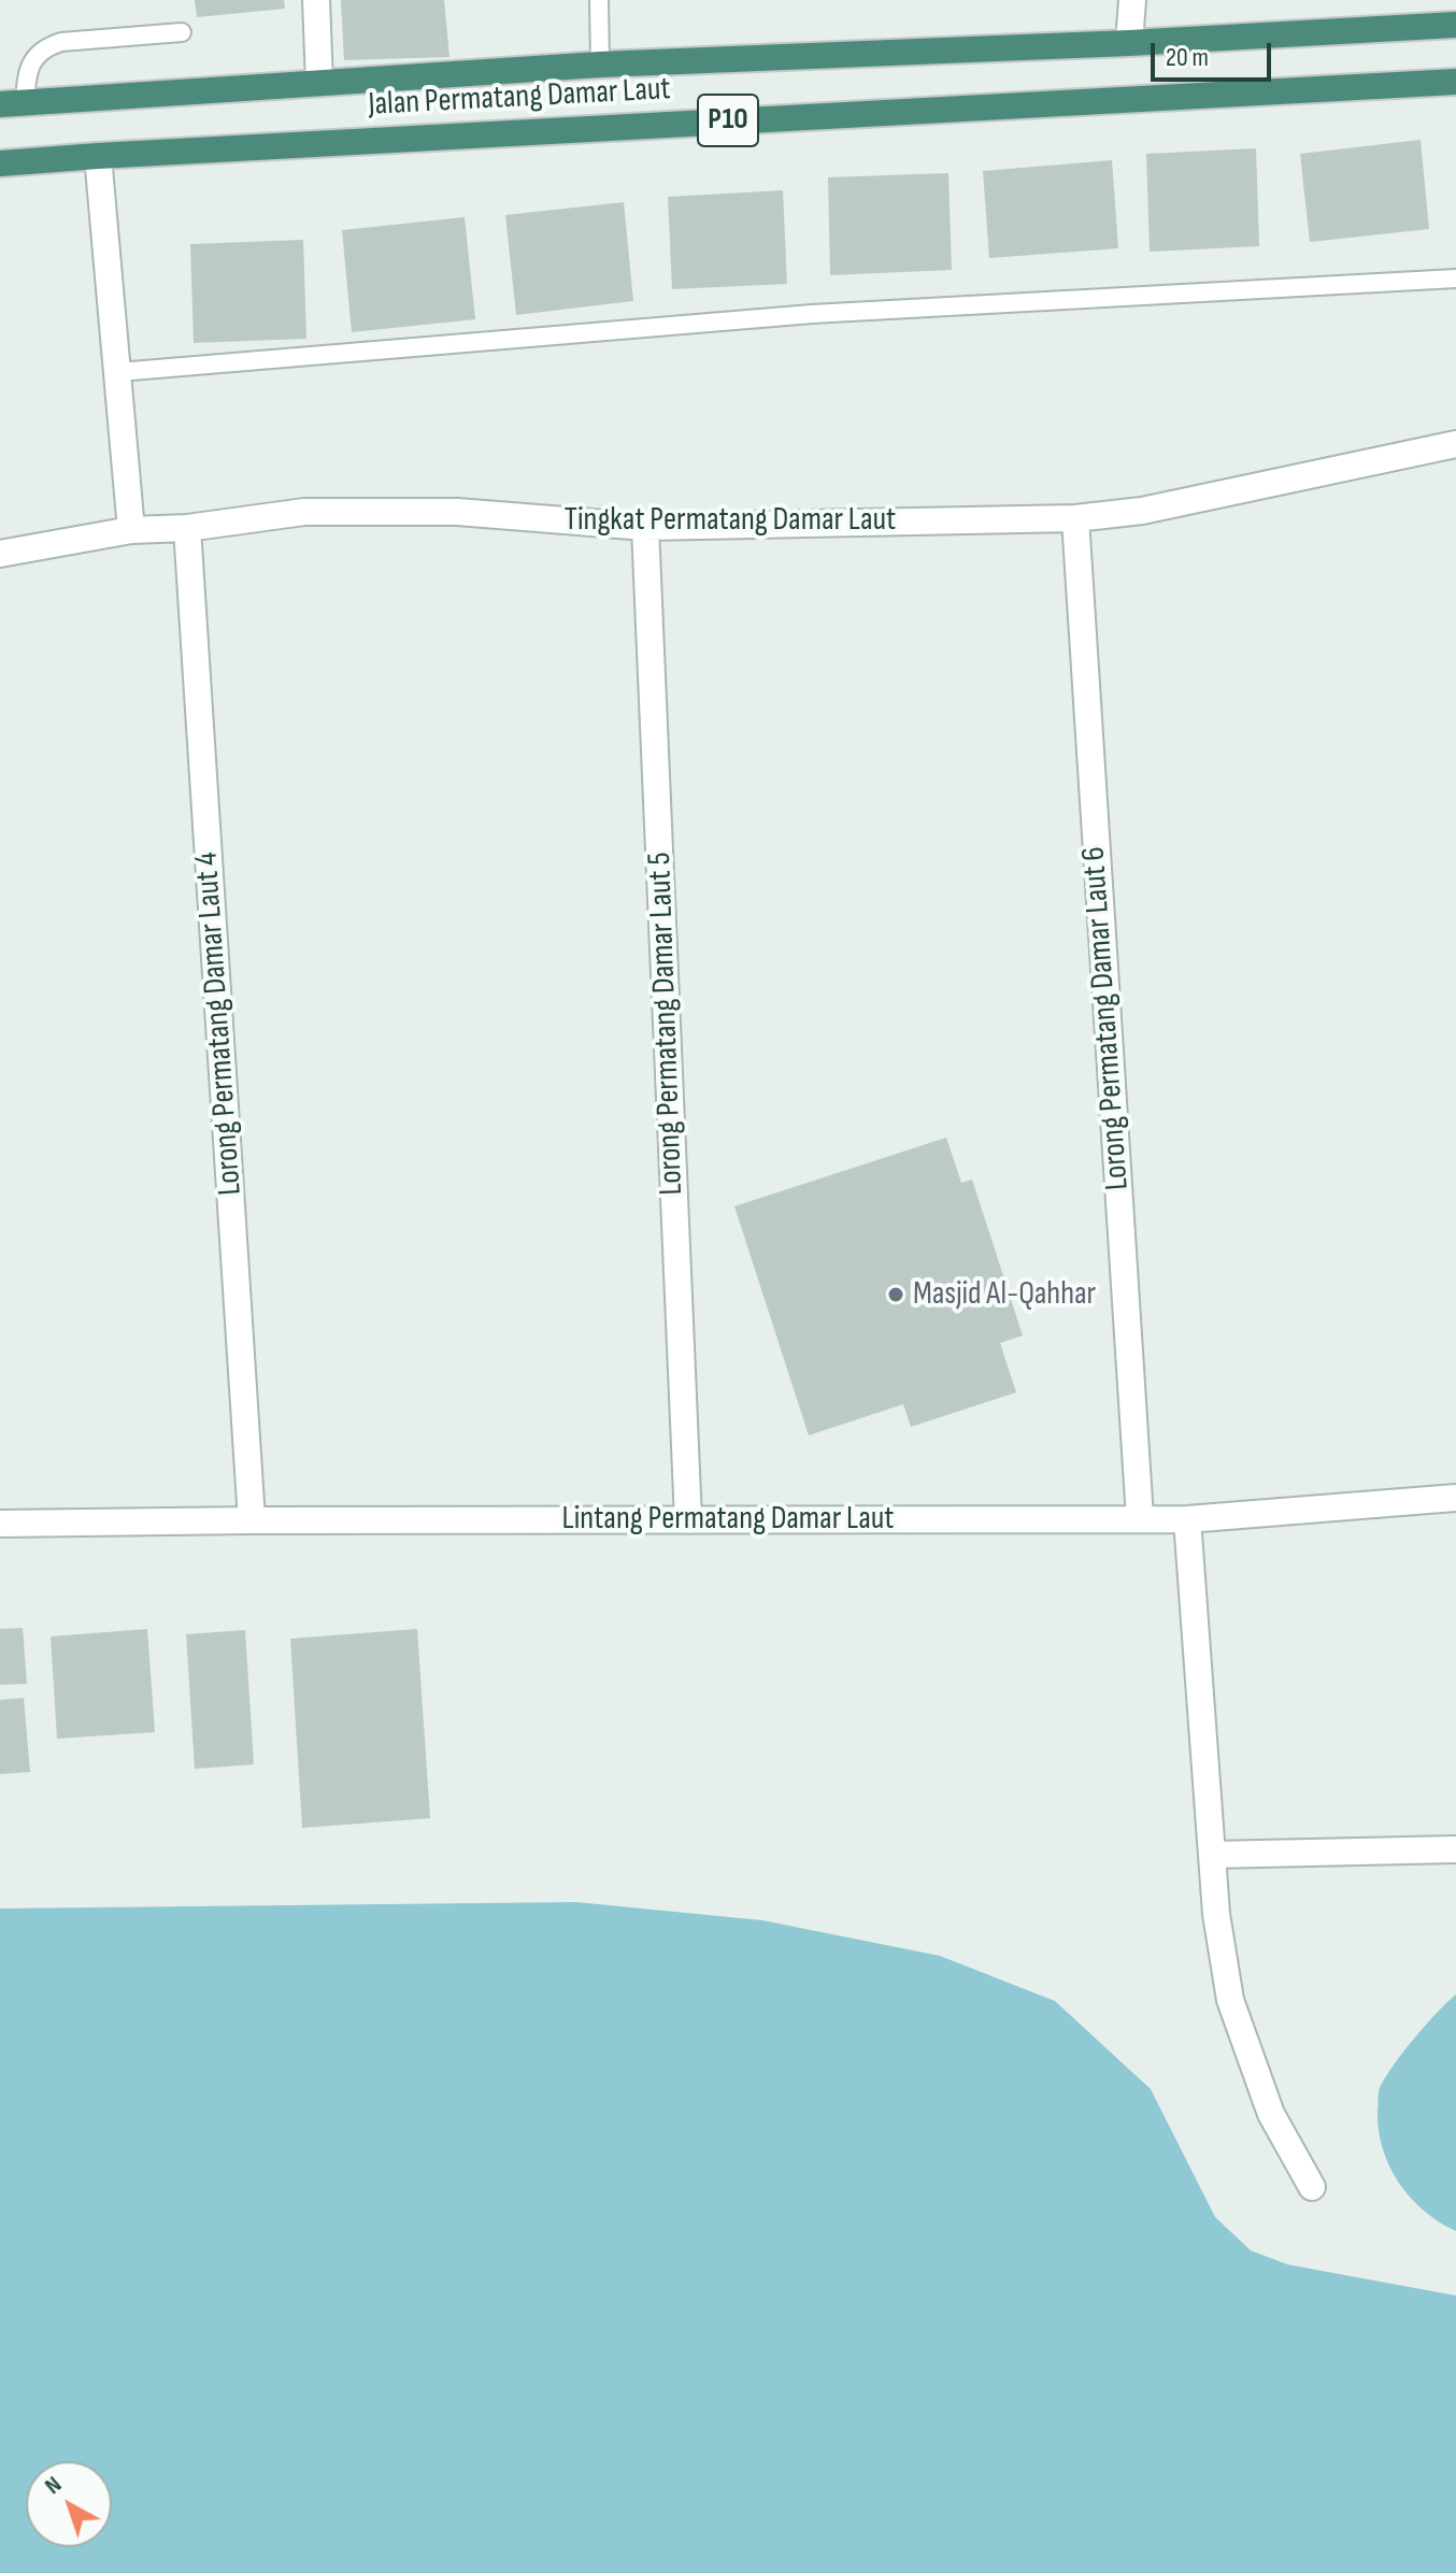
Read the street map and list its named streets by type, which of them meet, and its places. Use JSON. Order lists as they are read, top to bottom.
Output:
{
  "streets": {
    "highway": ["Jalan Permatang Damar Laut", "P10"],
    "street": [
      "Tingkat Permatang Damar Laut",
      "Lorong Permatang Damar Laut 6",
      "Lorong Permatang Damar Laut 4",
      "Lorong Permatang Damar Laut 5",
      "Lintang Permatang Damar Laut"
    ]
  },
  "crossings": [
    ["Tingkat Permatang Damar Laut", "Lorong Permatang Damar Laut 6"],
    ["Tingkat Permatang Damar Laut", "Lorong Permatang Damar Laut 4"],
    ["Tingkat Permatang Damar Laut", "Lorong Permatang Damar Laut 5"],
    ["Lorong Permatang Damar Laut 6", "Lintang Permatang Damar Laut"],
    ["Lorong Permatang Damar Laut 4", "Lintang Permatang Damar Laut"],
    ["Lorong Permatang Damar Laut 5", "Lintang Permatang Damar Laut"]
  ],
  "places": ["Masjid Al-Qahhar"],
  "scale_bar": "20 m",
  "north": "top left"
}
